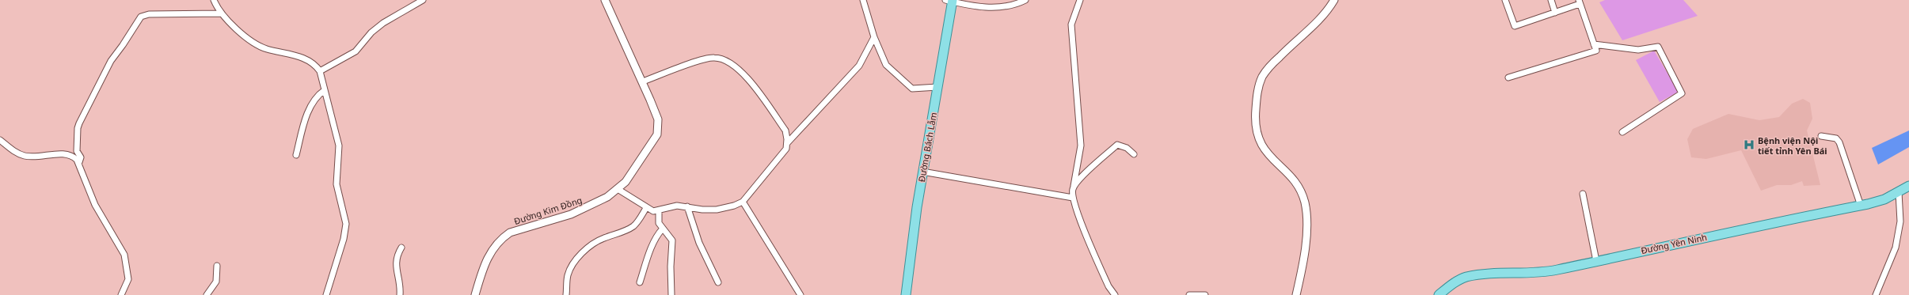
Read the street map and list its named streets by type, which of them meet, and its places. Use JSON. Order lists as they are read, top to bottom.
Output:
{
  "streets": {
    "main road": ["Đường Bách Lẫm", "Đường Yên Ninh"],
    "street": ["Đường Kim Đồng"]
  },
  "places": {
    "hospital": ["Bệnh viện Nội tiết tỉnh Yên Bái"]
  }
}
